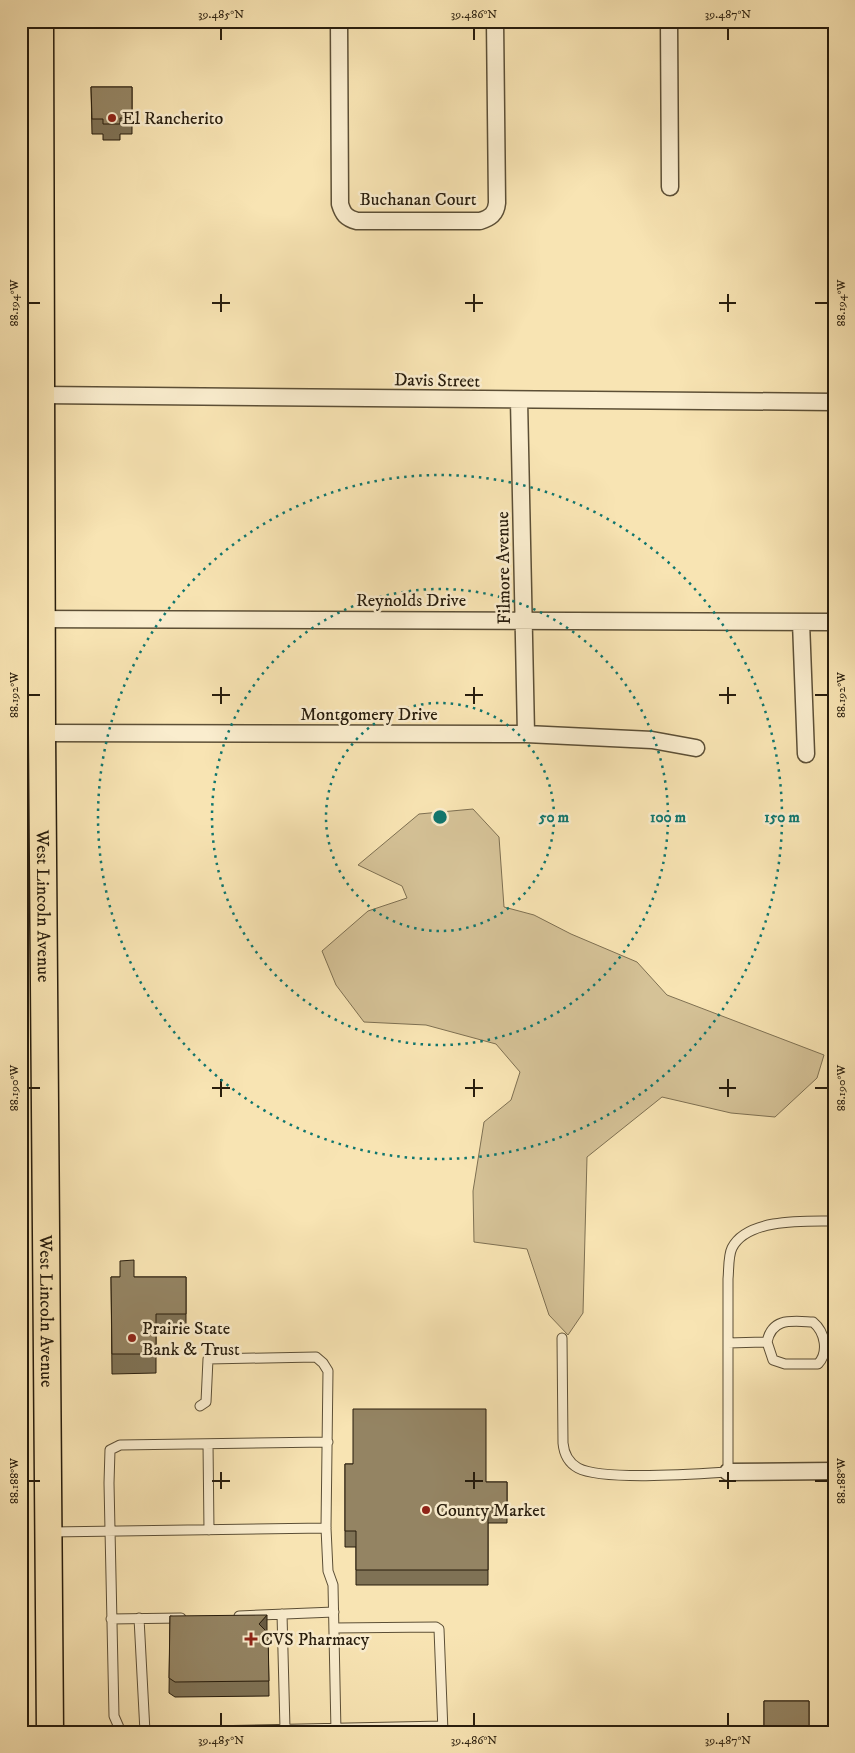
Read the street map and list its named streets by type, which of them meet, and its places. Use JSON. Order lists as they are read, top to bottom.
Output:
{
  "streets": {
    "main road": ["West Lincoln Avenue"],
    "street": [
      "Buchanan Court",
      "Davis Street",
      "Filmore Avenue",
      "Reynolds Drive",
      "Montgomery Drive"
    ]
  },
  "crossings": [
    ["Davis Street", "Filmore Avenue"],
    ["Davis Street", "West Lincoln Avenue"],
    ["Filmore Avenue", "Reynolds Drive"],
    ["Filmore Avenue", "Montgomery Drive"],
    ["Reynolds Drive", "West Lincoln Avenue"],
    ["Montgomery Drive", "West Lincoln Avenue"]
  ],
  "places": {
    "other": ["El Rancherito", "Prairie State Bank & Trust", "County Market"],
    "health": ["CVS Pharmacy"]
  },
  "coordinates": [
    "39.485°N",
    "39.486°N",
    "39.487°N",
    "88.194°W",
    "88.192°W",
    "88.190°W",
    "88.188°W"
  ],
  "rings": ["50 m", "100 m", "150 m"]
}
